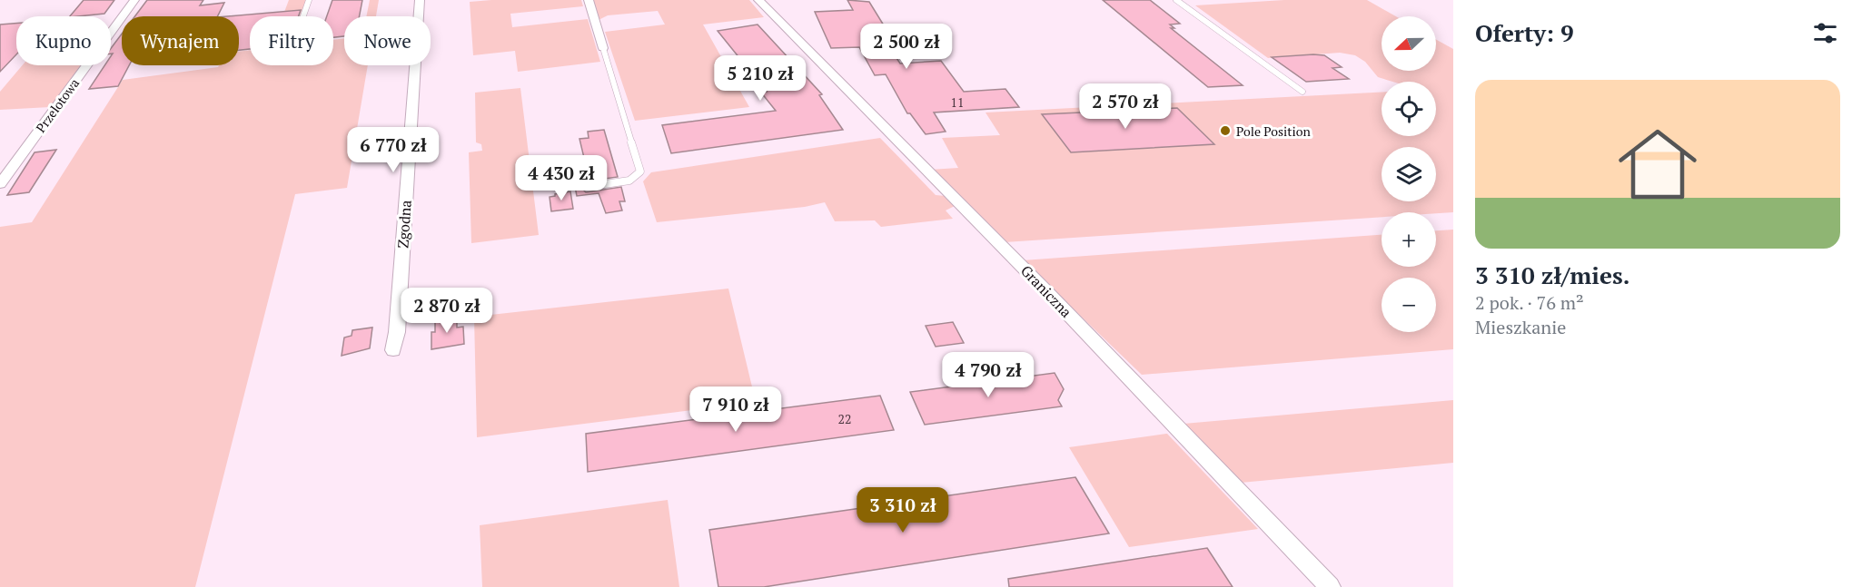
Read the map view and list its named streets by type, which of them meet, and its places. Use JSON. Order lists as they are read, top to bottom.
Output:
{
  "streets": {
    "street": ["Przelotowa", "Zgodna", "Graniczna"]
  },
  "places": ["Pole Position"],
  "house_numbers": ["11", "22"],
  "north": "left",
  "page": {
    "heading": "Oferty: 9",
    "map_buttons": ["+", "−"],
    "chip": [
      "Kupno",
      "Wynajem",
      "Filtry",
      "Nowe"
    ],
    "price": [
      "2 500 zł",
      "5 210 zł",
      "2 570 zł",
      "6 770 zł",
      "4 430 zł",
      "2 870 zł",
      "4 790 zł",
      "7 910 zł",
      "3 310 zł"
    ],
    "list": [
      {
        "name": "3 310 zł/mies.",
        "note": "2 pok. · 76 m² · Mieszkanie"
      }
    ]
  }
}
